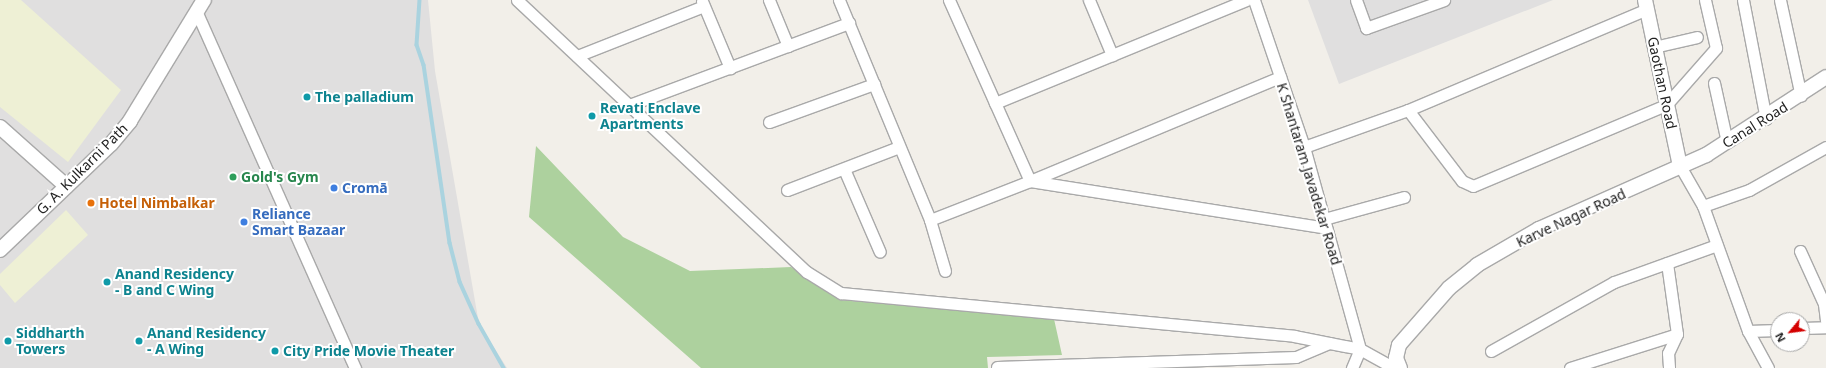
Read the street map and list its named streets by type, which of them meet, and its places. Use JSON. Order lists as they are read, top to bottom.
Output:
{
  "streets": {
    "street": [
      "Gaothan Road",
      "Canal Road",
      "G. A. Kulkarni Path",
      "K Shantaram Javadekar Road",
      "Karve Nagar Road"
    ]
  },
  "crossings": [
    ["Gaothan Road", "Canal Road"],
    ["Gaothan Road", "Karve Nagar Road"],
    ["Canal Road", "Karve Nagar Road"]
  ],
  "places": [
    "The palladium",
    "Revati Enclave Apartments",
    "Gold's Gym",
    "Cromā",
    "Hotel Nimbalkar",
    "Reliance Smart Bazaar",
    "Anand Residency - B and C Wing",
    "Siddharth Towers",
    "Anand Residency - A Wing",
    "City Pride Movie Theater"
  ],
  "north": "bottom left"
}
